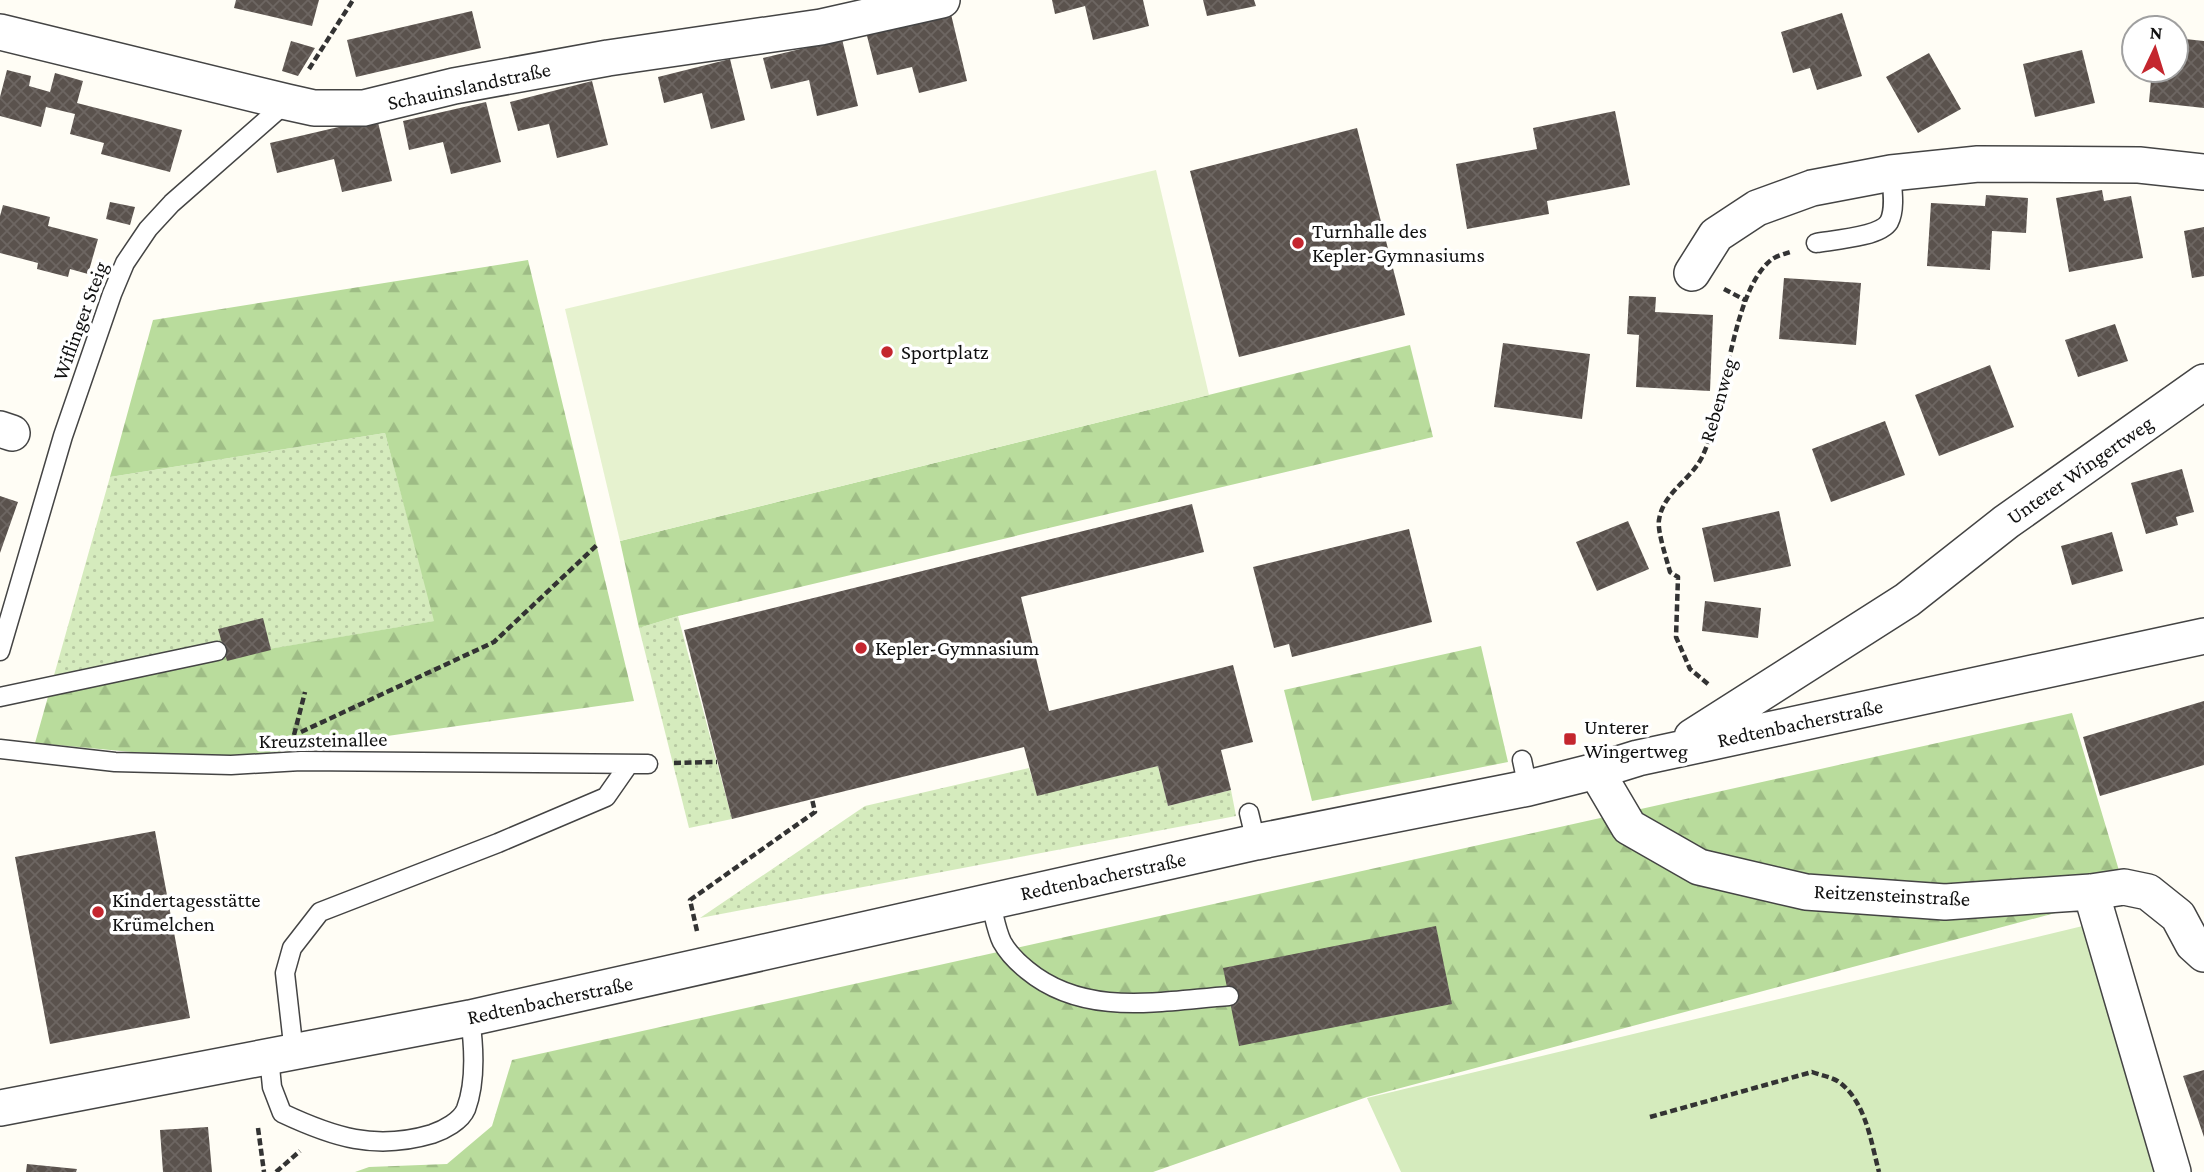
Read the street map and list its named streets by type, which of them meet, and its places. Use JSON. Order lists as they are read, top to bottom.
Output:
{
  "streets": {
    "street": [
      "Schauinslandstraße",
      "Unterer Wingertweg",
      "Redtenbacherstraße",
      "Reitzensteinstraße"
    ],
    "lane": ["Wiflinger Steig", "Kreuzsteinallee"],
    "path": ["Rebenweg"]
  },
  "crossings": [
    ["Schauinslandstraße", "Wiflinger Steig"],
    ["Rebenweg", "Unterer Wingertweg"],
    ["Unterer Wingertweg", "Redtenbacherstraße"],
    ["Redtenbacherstraße", "Reitzensteinstraße"]
  ],
  "places": {
    "other": [
      "Turnhalle des Kepler-Gymnasiums",
      "Sportplatz",
      "Kepler-Gymnasium",
      "Kindertagesstätte Krümelchen"
    ],
    "transit": ["Unterer Wingertweg"]
  },
  "north": "top"
}
